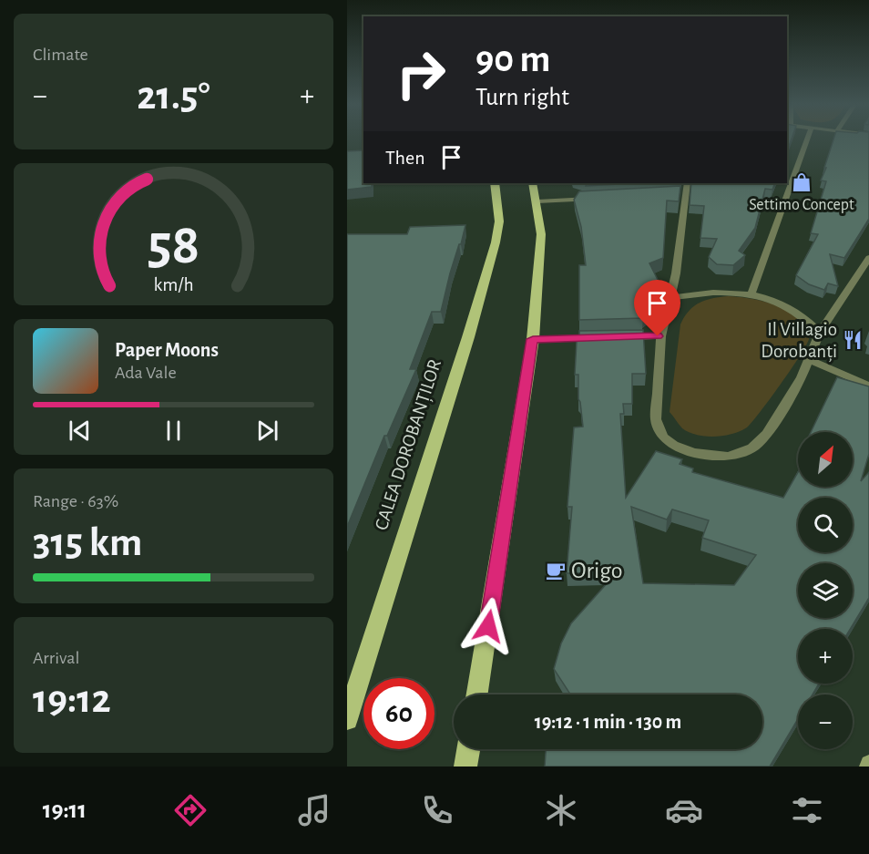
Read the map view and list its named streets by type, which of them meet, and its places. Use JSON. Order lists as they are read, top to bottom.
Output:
{
  "streets": {
    "main road": ["CALEA DOROBANȚILOR"]
  },
  "places": {
    "shop": ["Settimo Concept"],
    "restaurant": ["Il Villagio Dorobanți"],
    "cafe": ["Origo"]
  },
  "north": "top right",
  "page": {
    "tile": [
      "Climate",
      ["Range · 63%", "315 km"],
      ["Arrival", "19:12"]
    ],
    "turn": ["90 m", "Turn right"],
    "heat": ["−", "21.5°", "+"],
    "then": "Then",
    "song": ["Paper Moons", "Ada Vale"],
    "map_buttons": ["+", "−"],
    "limit": "60",
    "trip": "19:12 · 1 min · 130 m",
    "tabs": "19:11",
    "gauge": ["58", "km/h"]
  }
}
